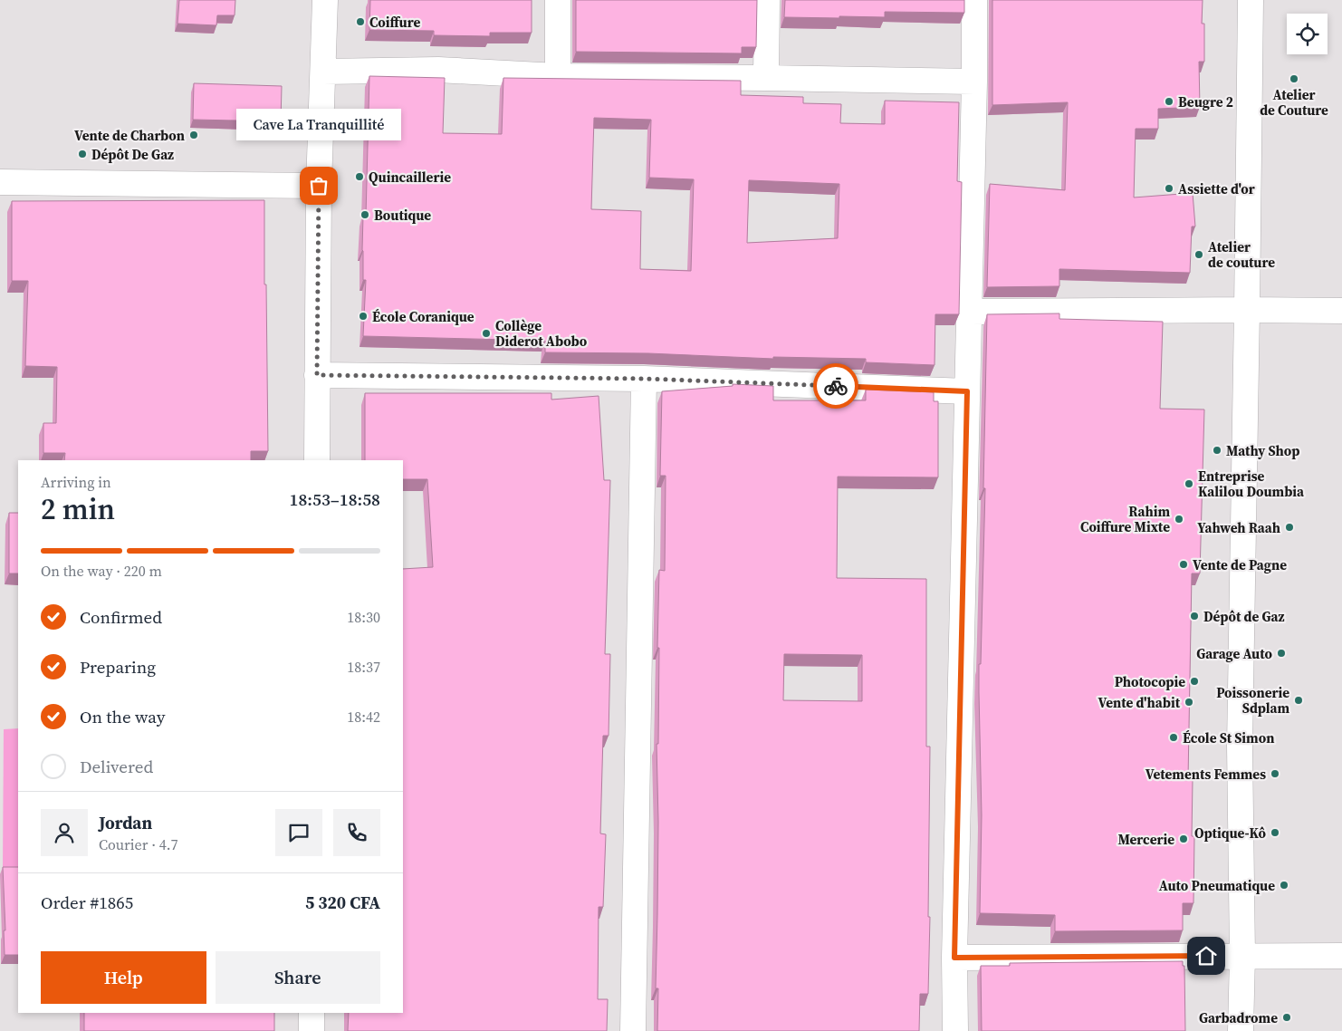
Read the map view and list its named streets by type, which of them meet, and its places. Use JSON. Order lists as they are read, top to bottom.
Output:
{
  "places": [
    "Coiffure",
    "Atelier de Couture",
    "Beugre 2",
    "Vente de Charbon",
    "Dépôt De Gaz",
    "Quincaillerie",
    "Cave La Tranquillité",
    "Assiette d'or",
    "Boutique",
    "Atelier de couture",
    "École Coranique",
    "Collège Diderot Abobo",
    "Mathy Shop",
    "Entreprise Kalilou Doumbia",
    "Rahim Coiffure Mixte",
    "Yahweh Raah",
    "Vente de Pagne",
    "Dépôt de Gaz",
    "Garage Auto",
    "Photocopie",
    "Poissonerie Sdplam",
    "Vente d'habit",
    "École St Simon",
    "Vetements Femmes",
    "Optique-Kô",
    "Mercerie",
    "Auto Pneumatique",
    "Garbadrome"
  ],
  "page": {
    "bubble": "Cave La Tranquillité",
    "heading": ["2 min", "Arriving in", "18:53–18:58"],
    "panel": [
      "Jordan",
      "Courier · 4.7",
      "Order #1865",
      "5 320 CFA"
    ],
    "bar": "On the way · 220 m",
    "list": [
      ["Confirmed", "18:30"],
      ["Preparing", "18:37"],
      ["On the way", "18:42"],
      "Delivered"
    ],
    "buttons": ["Help", "Share"]
  }
}
